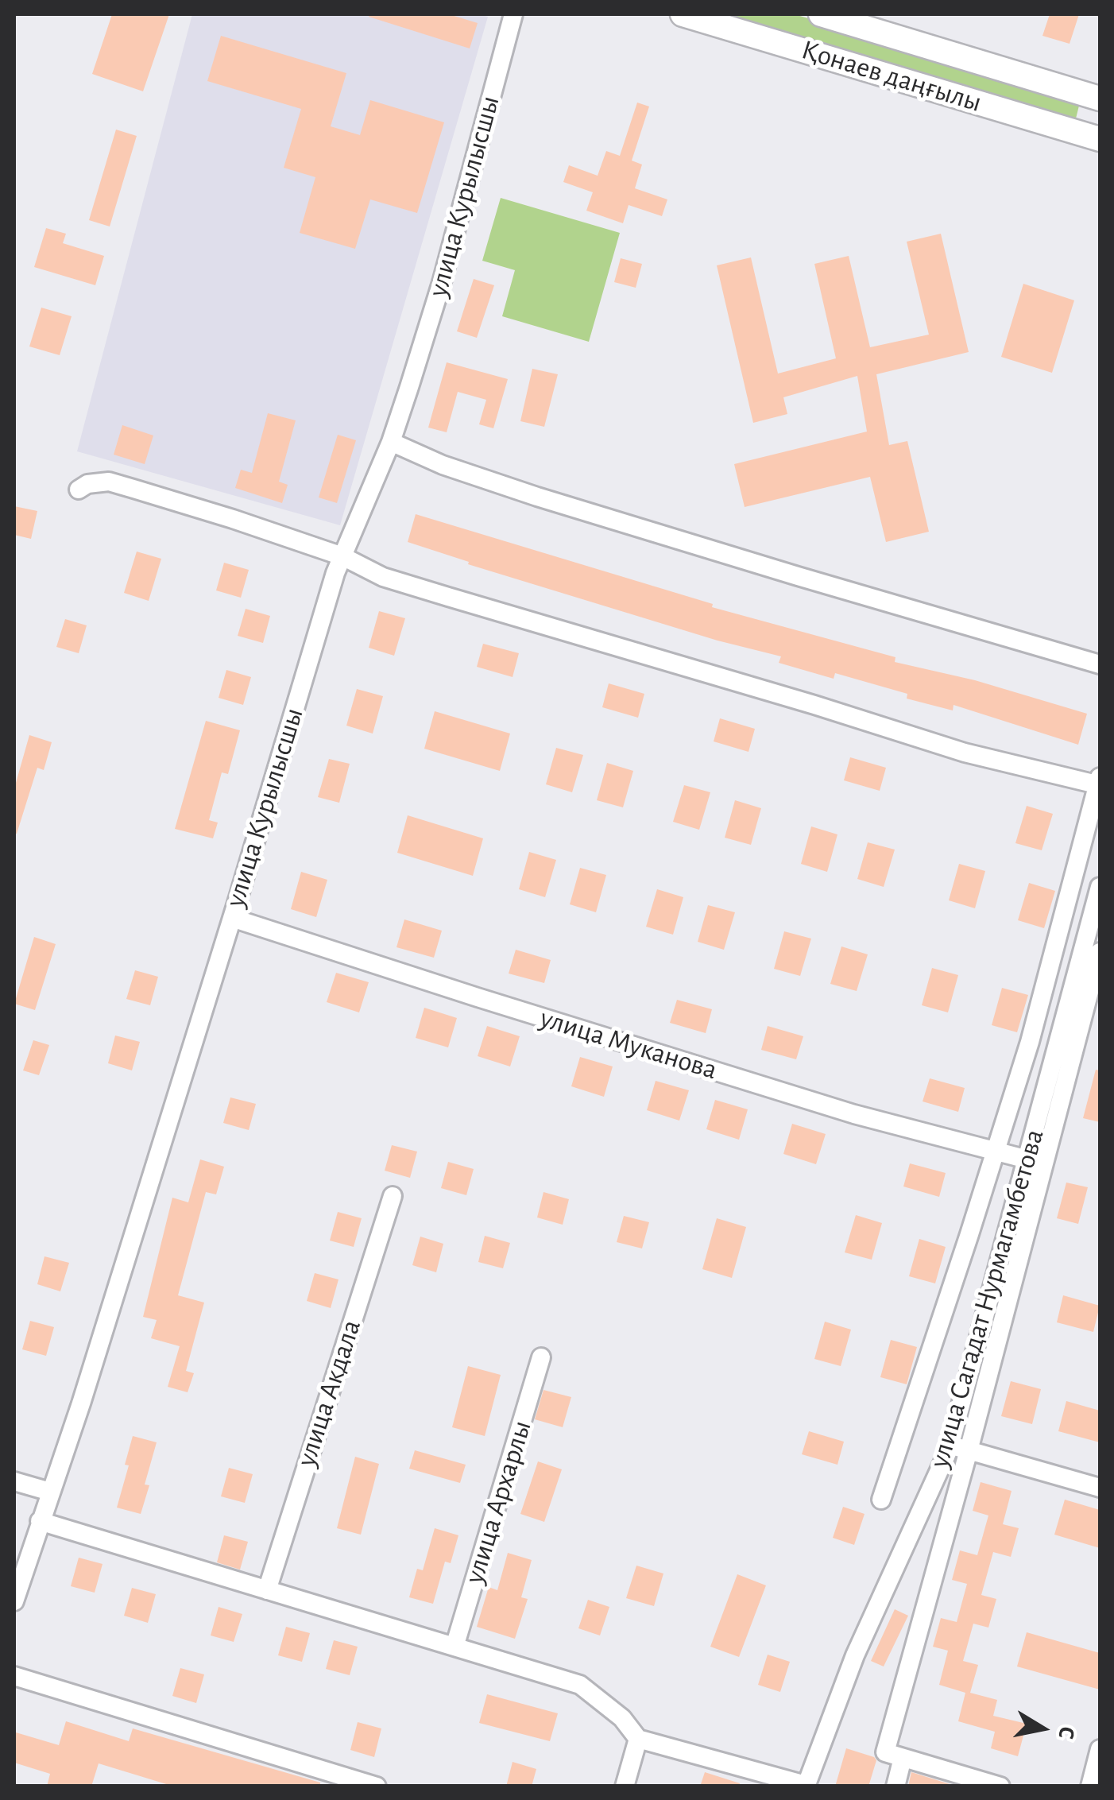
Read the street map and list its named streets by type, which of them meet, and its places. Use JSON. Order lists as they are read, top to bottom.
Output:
{
  "streets": {
    "main road": ["Қонаев даңғылы"],
    "street": [
      "улица Курылысшы",
      "улица Муканова",
      "улица Сагадат Нурмагамбетова",
      "улица Акдала",
      "улица Архарлы"
    ]
  },
  "crossings": [
    ["улица Курылысшы", "улица Муканова"],
    ["улица Муканова", "улица Сагадат Нурмагамбетова"]
  ],
  "north": "right"
}
